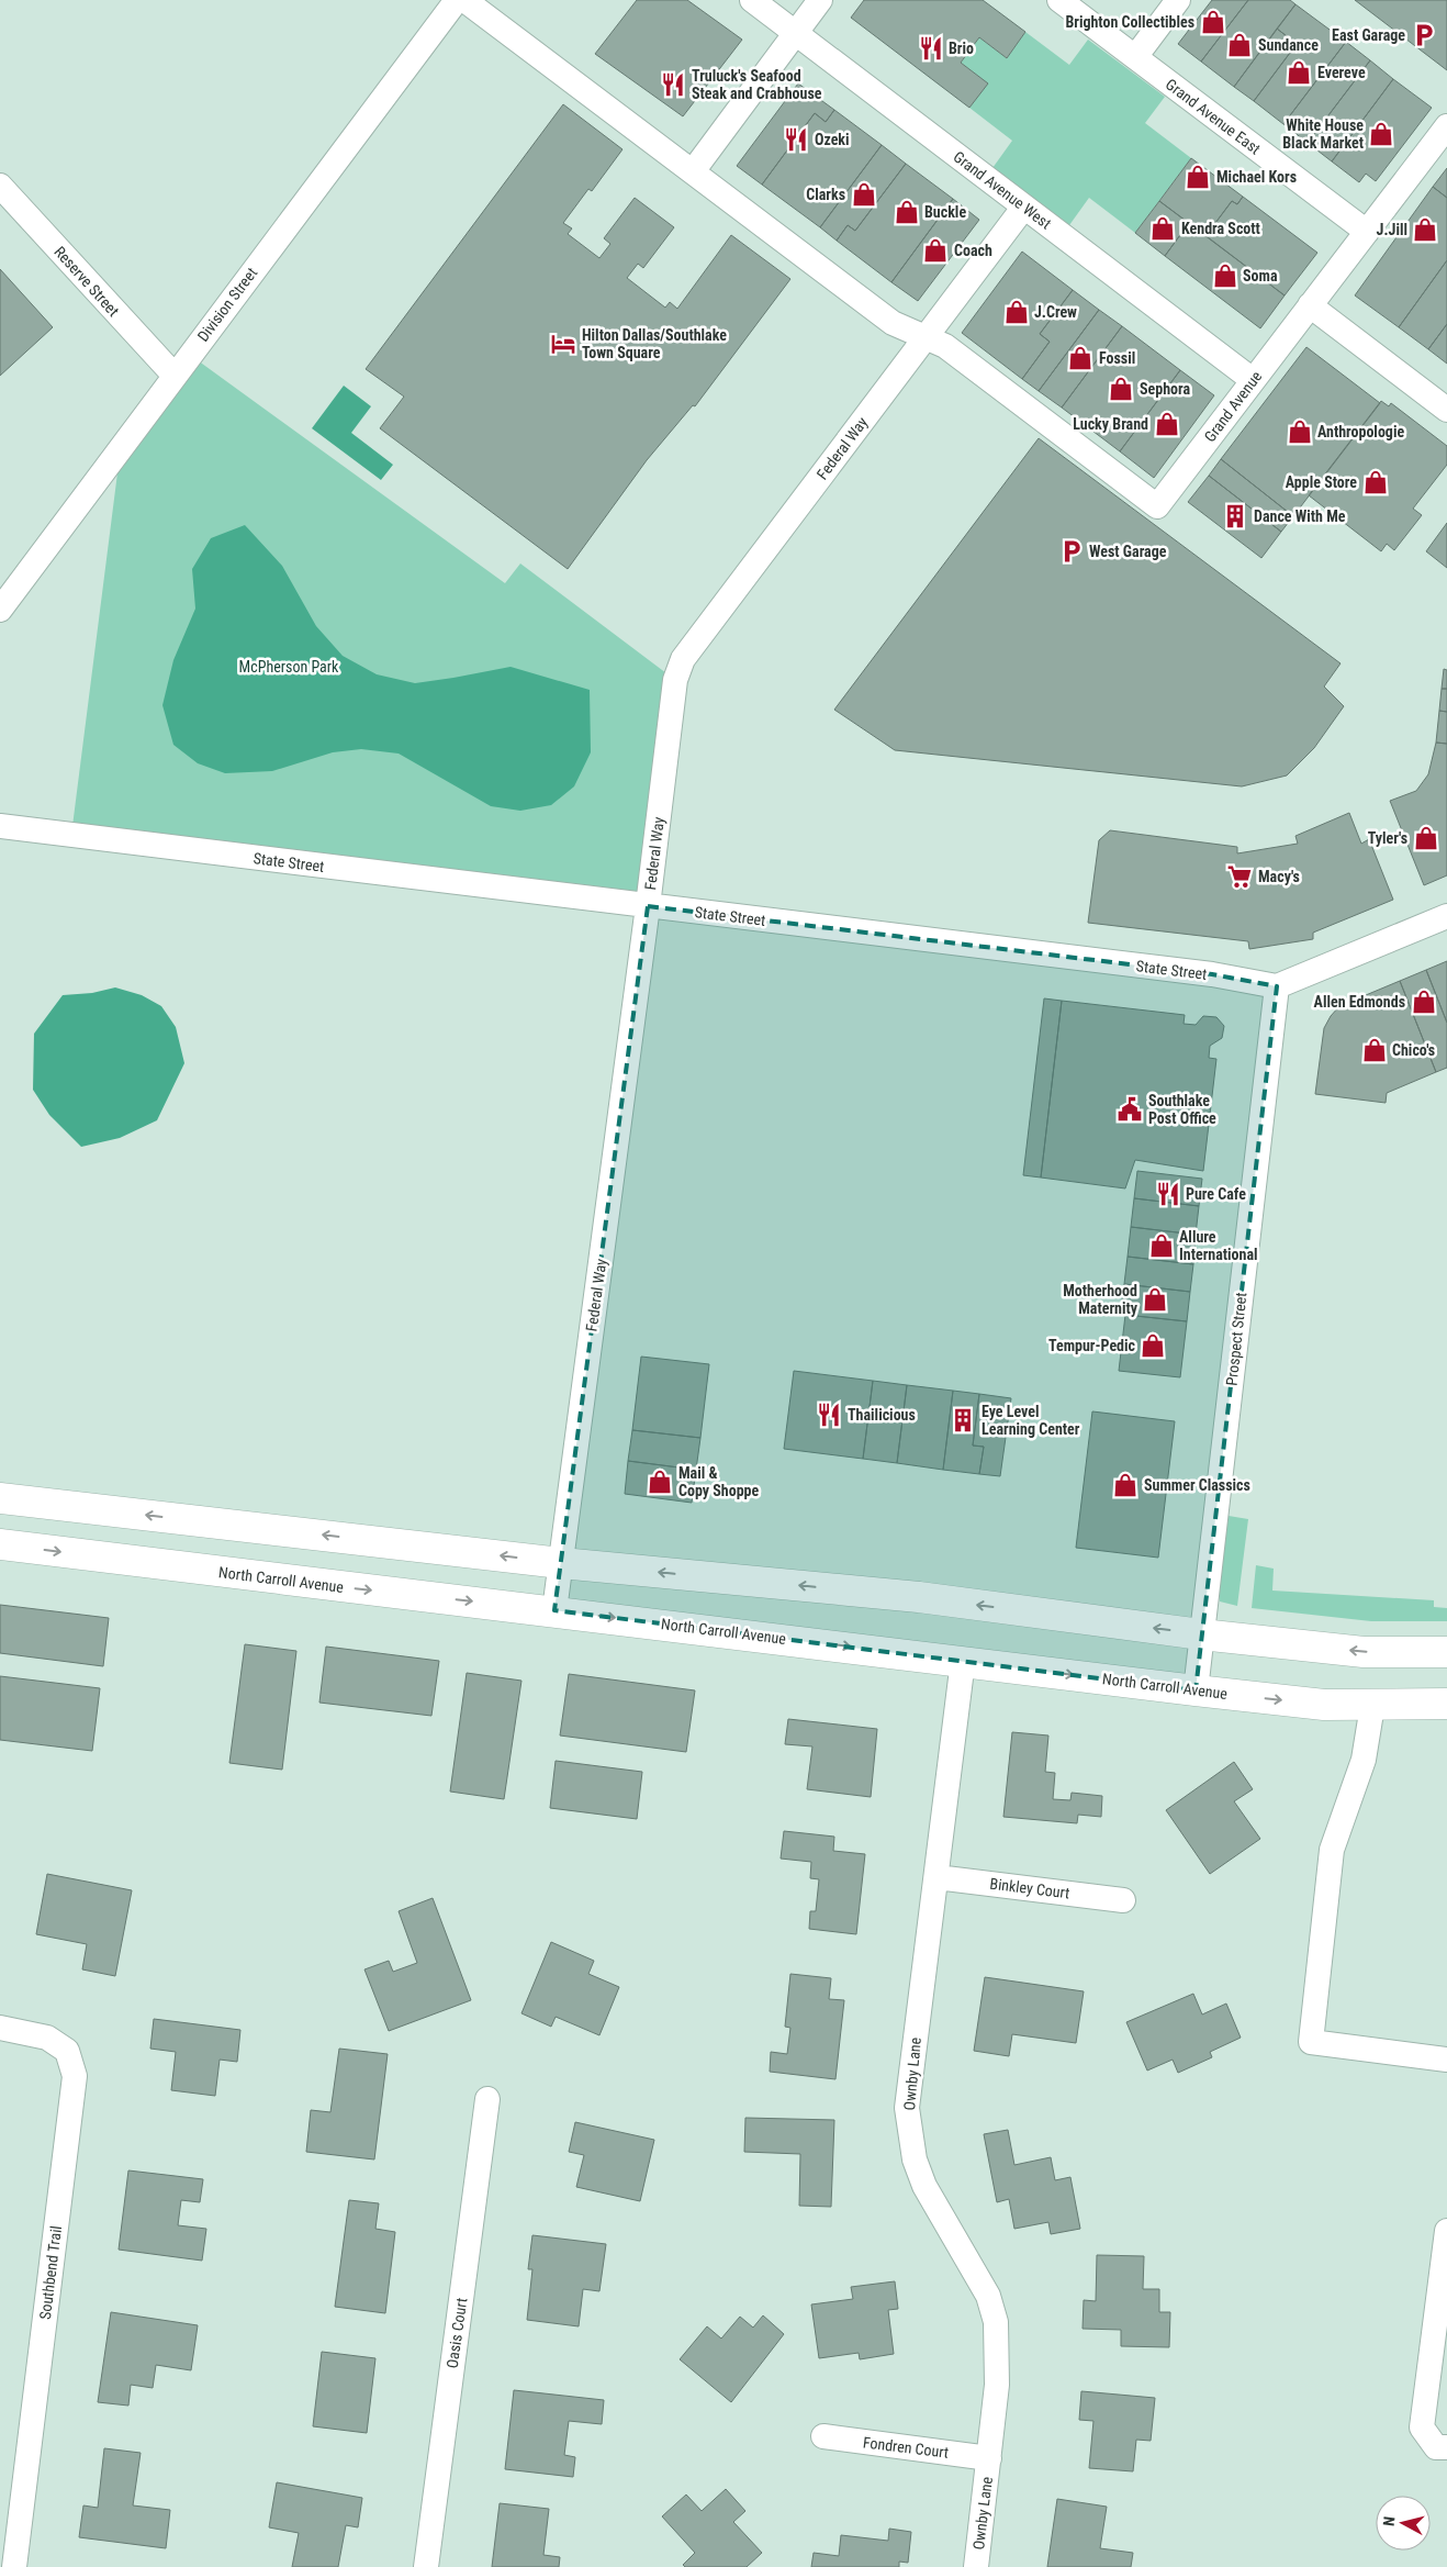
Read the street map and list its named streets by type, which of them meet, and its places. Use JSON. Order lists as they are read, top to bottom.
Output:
{
  "streets": {
    "main road": ["North Carroll Avenue"],
    "street": [
      "Grand Avenue East",
      "Grand Avenue West",
      "Reserve Street",
      "Division Street",
      "Grand Avenue",
      "Federal Way",
      "State Street",
      "Prospect Street",
      "Binkley Court",
      "Ownby Lane",
      "Southbend Trail",
      "Oasis Court",
      "Fondren Court"
    ]
  },
  "crossings": [
    ["Grand Avenue East", "Grand Avenue"],
    ["Grand Avenue West", "Grand Avenue"],
    ["Grand Avenue West", "Federal Way"],
    ["Reserve Street", "Division Street"],
    ["Grand Avenue", "Federal Way"],
    ["Federal Way", "State Street"],
    ["Federal Way", "North Carroll Avenue"],
    ["State Street", "Prospect Street"],
    ["Prospect Street", "North Carroll Avenue"],
    ["North Carroll Avenue", "Ownby Lane"],
    ["Binkley Court", "Ownby Lane"],
    ["Ownby Lane", "Fondren Court"]
  ],
  "parks": ["McPherson Park"],
  "places": {
    "shop": [
      "Brighton Collectibles",
      "Sundance",
      "Evereve",
      "White House Black Market",
      "Michael Kors",
      "Clarks",
      "Buckle",
      "Kendra Scott",
      "J.Jill",
      "Coach",
      "Soma",
      "J.Crew",
      "Fossil",
      "Sephora",
      "Lucky Brand",
      "Anthropologie",
      "Apple Store",
      "Tyler's",
      "Allen Edmonds",
      "Chico's",
      "Allure International",
      "Motherhood Maternity",
      "Tempur-Pedic",
      "Mail & Copy Shoppe",
      "Summer Classics"
    ],
    "parking": ["East Garage", "West Garage"],
    "restaurant": [
      "Brio",
      "Truluck's Seafood Steak and Crabhouse",
      "Ozeki",
      "Pure Cafe",
      "Thailicious"
    ],
    "hotel": ["Hilton Dallas/Southlake Town Square"],
    "building": ["Dance With Me", "Eye Level Learning Center"],
    "supermarket": ["Macy's"],
    "public building": ["Southlake Post Office"]
  },
  "north": "left"
}
